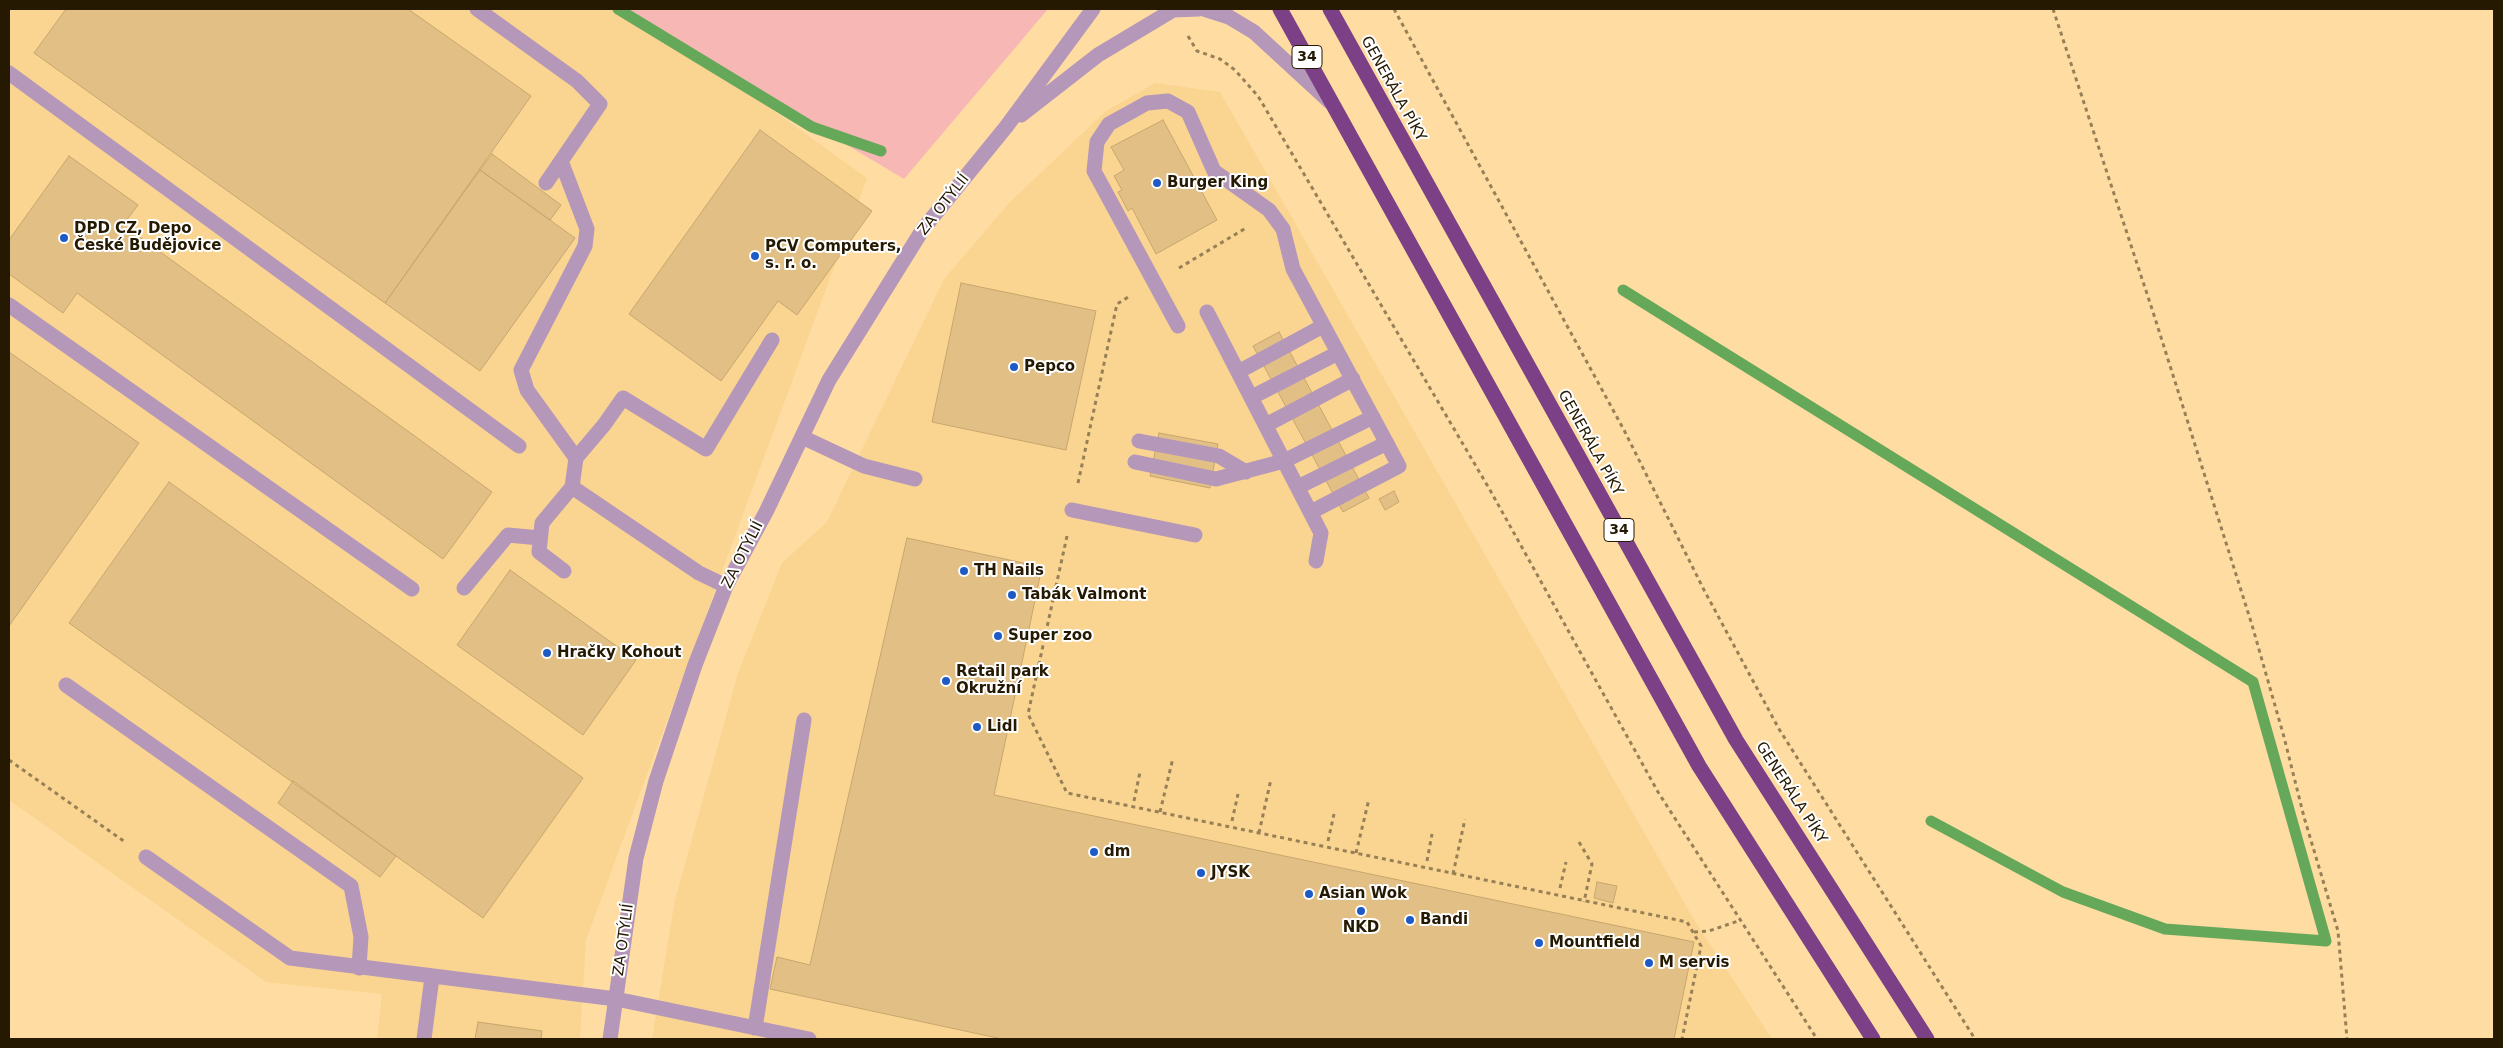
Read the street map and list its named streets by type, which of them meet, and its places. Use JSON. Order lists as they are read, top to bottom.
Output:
{
  "streets": {
    "highway": ["34", "GENERÁLA PÍKY"],
    "street": ["ZA OTÝLIÍ"]
  },
  "places": [
    "Burger King",
    "DPD CZ, Depo České Budějovice",
    "PCV Computers, s. r. o.",
    "Pepco",
    "TH Nails",
    "Tabák Valmont",
    "Super zoo",
    "Hračky Kohout",
    "Retail park Okružní",
    "Lidl",
    "dm",
    "JYSK",
    "Asian Wok",
    "NKD",
    "Bandi",
    "Mountfield",
    "M servis"
  ]
}
